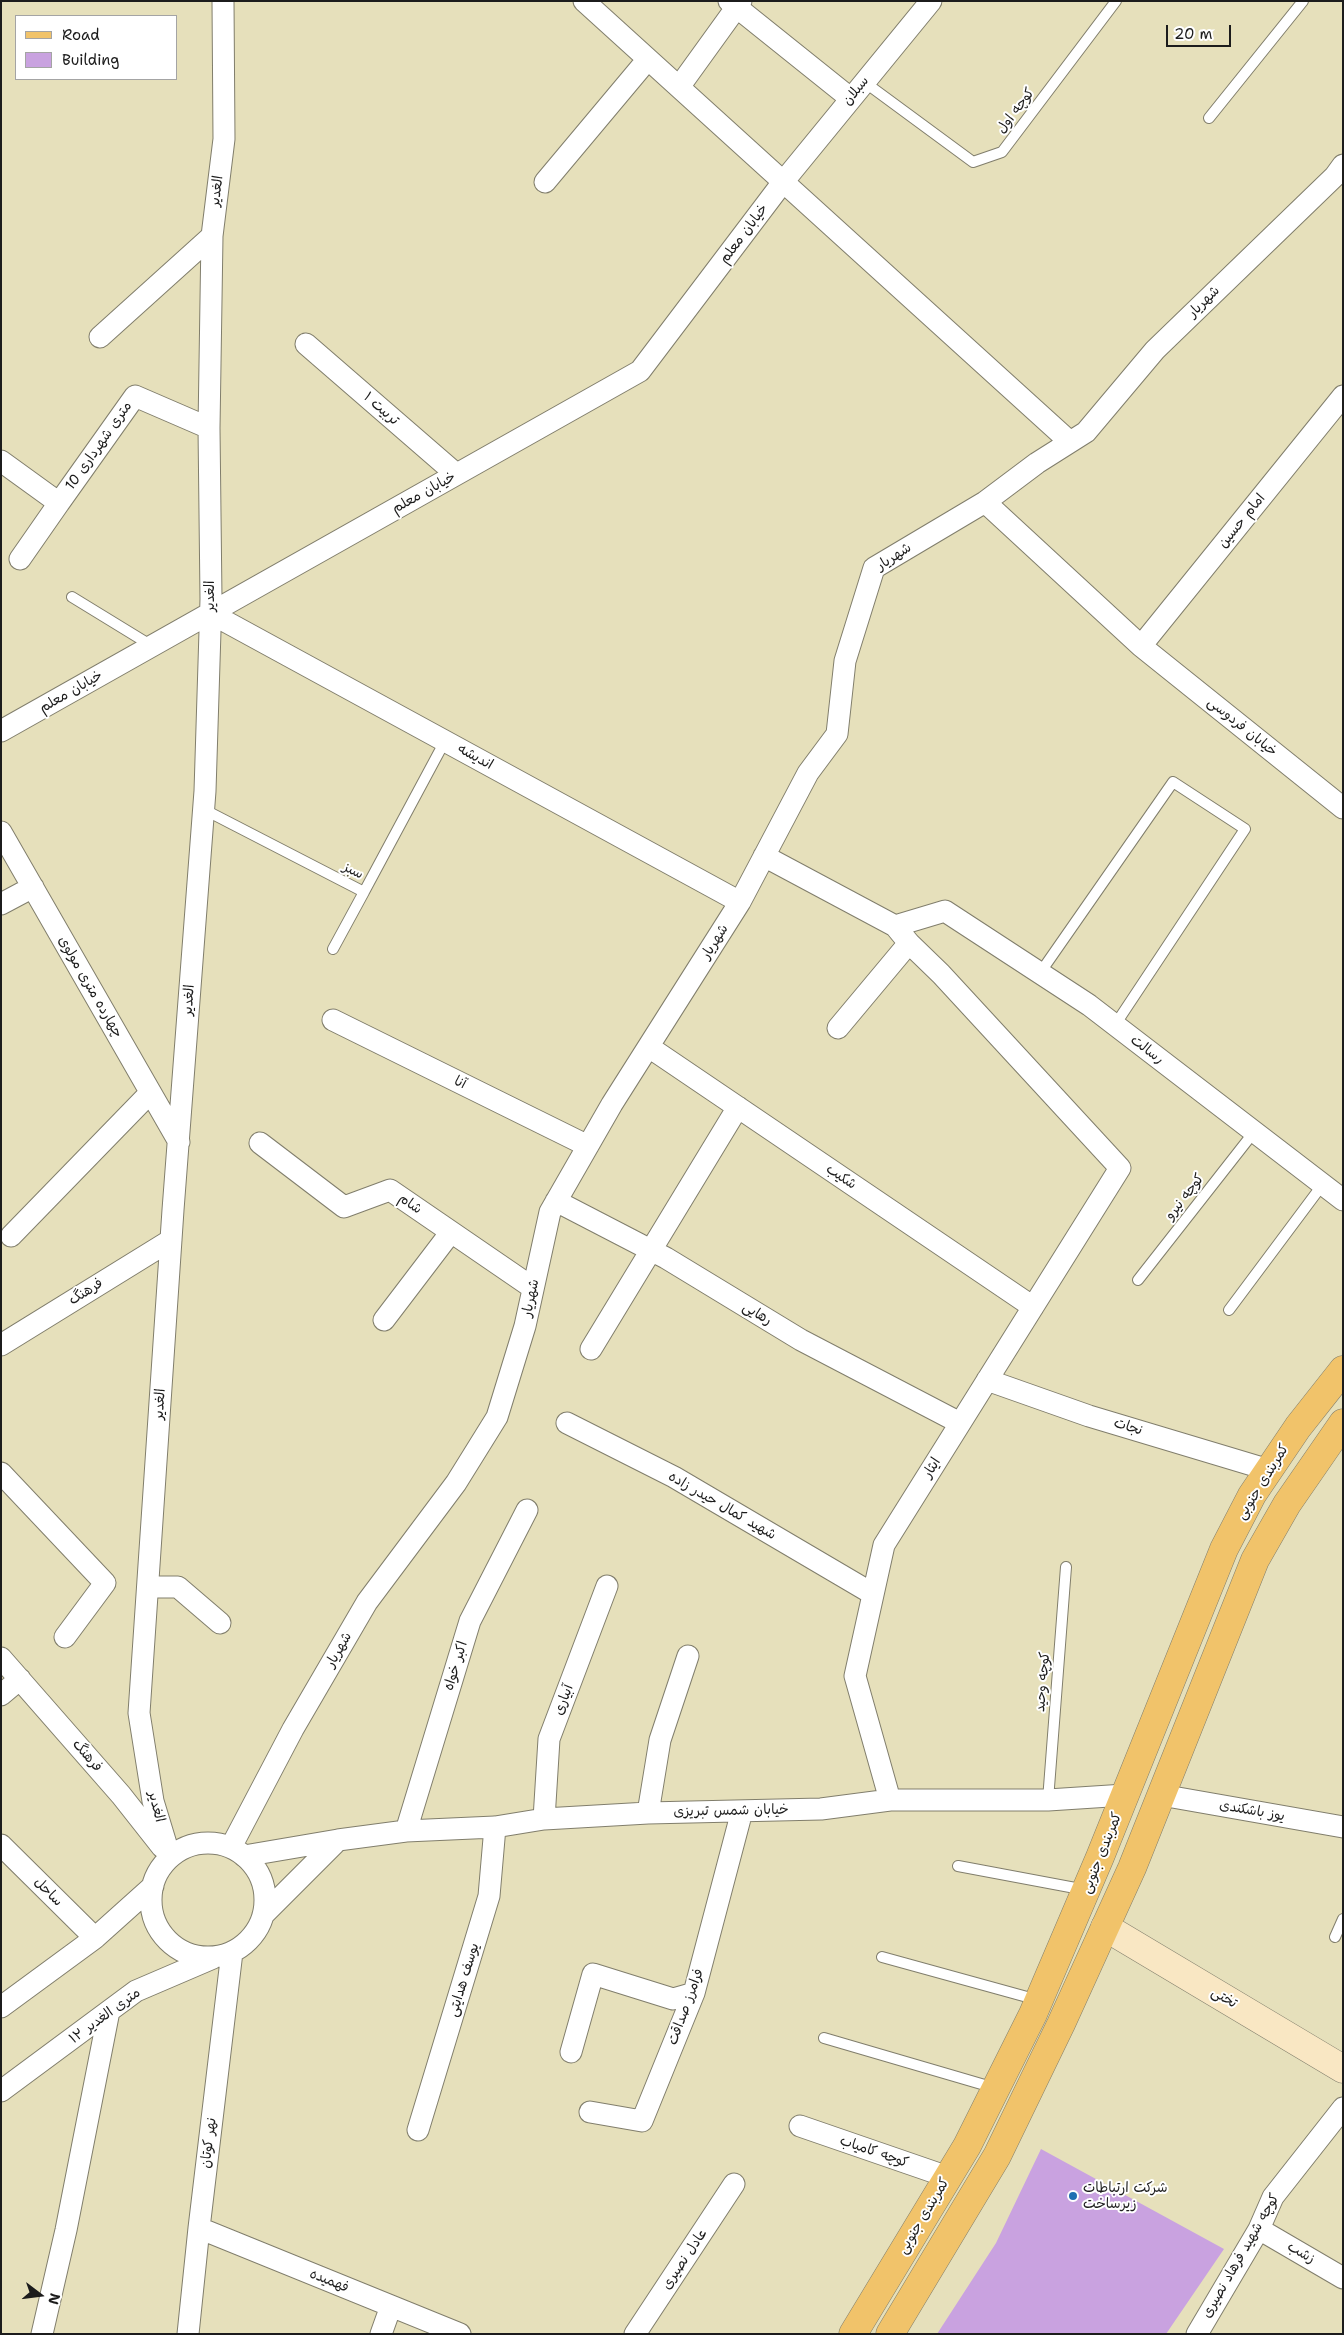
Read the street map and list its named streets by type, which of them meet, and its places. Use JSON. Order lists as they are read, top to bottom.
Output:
{
  "streets": {
    "main road": ["کمربندی جنوبی", "تختی"],
    "street": [
      "سبلان",
      "الغدیر",
      "خیابان معلم",
      "شهریار",
      "تربیت ۱",
      "10 متری شهرداری",
      "امام حسین",
      "خیابان فردوسی",
      "اندیشه",
      "چهارده متری مولوی",
      "رسالت",
      "آنا",
      "شکیب",
      "شام",
      "فرهنگ",
      "رهایی",
      "نجات",
      "ایثار",
      "شهید کمال حیدر زاده",
      "اکبر خواه",
      "آبیاری",
      "خیابان شمس تبریزی",
      "یوز باشکندی",
      "ساحل",
      "یوسف هدایتی",
      "فرامرز صداقت",
      "۱۲ متری الغدیر",
      "نهر کوتان",
      "کوچه کامیاب",
      "زشب",
      "کوچه شهید فرهاد نصیری",
      "عادل نصیری",
      "فهمیده"
    ],
    "lane": [
      "کوچه اول",
      "سبز",
      "کوچه نیرو",
      "کوچه وحید"
    ]
  },
  "crossings": [
    ["سبلان", "کوچه اول"],
    ["سبلان", "خیابان معلم"],
    ["الغدیر", "خیابان معلم"],
    ["الغدیر", "شهریار"],
    ["الغدیر", "10 متری شهرداری"],
    ["الغدیر", "اندیشه"],
    ["الغدیر", "سبز"],
    ["الغدیر", "چهارده متری مولوی"],
    ["الغدیر", "فرهنگ"],
    ["الغدیر", "خیابان شمس تبریزی"],
    ["الغدیر", "۱۲ متری الغدیر"],
    ["الغدیر", "نهر کوتان"],
    ["خیابان معلم", "تربیت ۱"],
    ["خیابان معلم", "اندیشه"],
    ["شهریار", "خیابان فردوسی"],
    ["شهریار", "اندیشه"],
    ["شهریار", "آنا"],
    ["شهریار", "شکیب"],
    ["شهریار", "شام"],
    ["شهریار", "فرهنگ"],
    ["شهریار", "رهایی"],
    ["شهریار", "خیابان شمس تبریزی"],
    ["شهریار", "۱۲ متری الغدیر"],
    ["شهریار", "نهر کوتان"],
    ["امام حسین", "خیابان فردوسی"],
    ["اندیشه", "سبز"],
    ["رسالت", "کوچه نیرو"],
    ["شکیب", "ایثار"],
    ["فرهنگ", "خیابان شمس تبریزی"],
    ["فرهنگ", "۱۲ متری الغدیر"],
    ["فرهنگ", "نهر کوتان"],
    ["رهایی", "ایثار"],
    ["نجات", "ایثار"],
    ["نجات", "کمربندی جنوبی"],
    ["ایثار", "شهید کمال حیدر زاده"],
    ["ایثار", "خیابان شمس تبریزی"],
    ["کمربندی جنوبی", "خیابان شمس تبریزی"],
    ["کمربندی جنوبی", "کوچه کامیاب"],
    ["اکبر خواه", "خیابان شمس تبریزی"],
    ["کوچه وحید", "خیابان شمس تبریزی"],
    ["آبیاری", "خیابان شمس تبریزی"],
    ["خیابان شمس تبریزی", "یوسف هدایتی"],
    ["خیابان شمس تبریزی", "فرامرز صداقت"],
    ["خیابان شمس تبریزی", "۱۲ متری الغدیر"],
    ["خیابان شمس تبریزی", "نهر کوتان"],
    ["۱۲ متری الغدیر", "نهر کوتان"],
    ["نهر کوتان", "فهمیده"],
    ["زشب", "کوچه شهید فرهاد نصیری"]
  ],
  "places": ["شرکت ارتباطات زیرساخت"],
  "legend": ["Road", "Building"],
  "scale_bar": "20 m",
  "north": "right"
}
